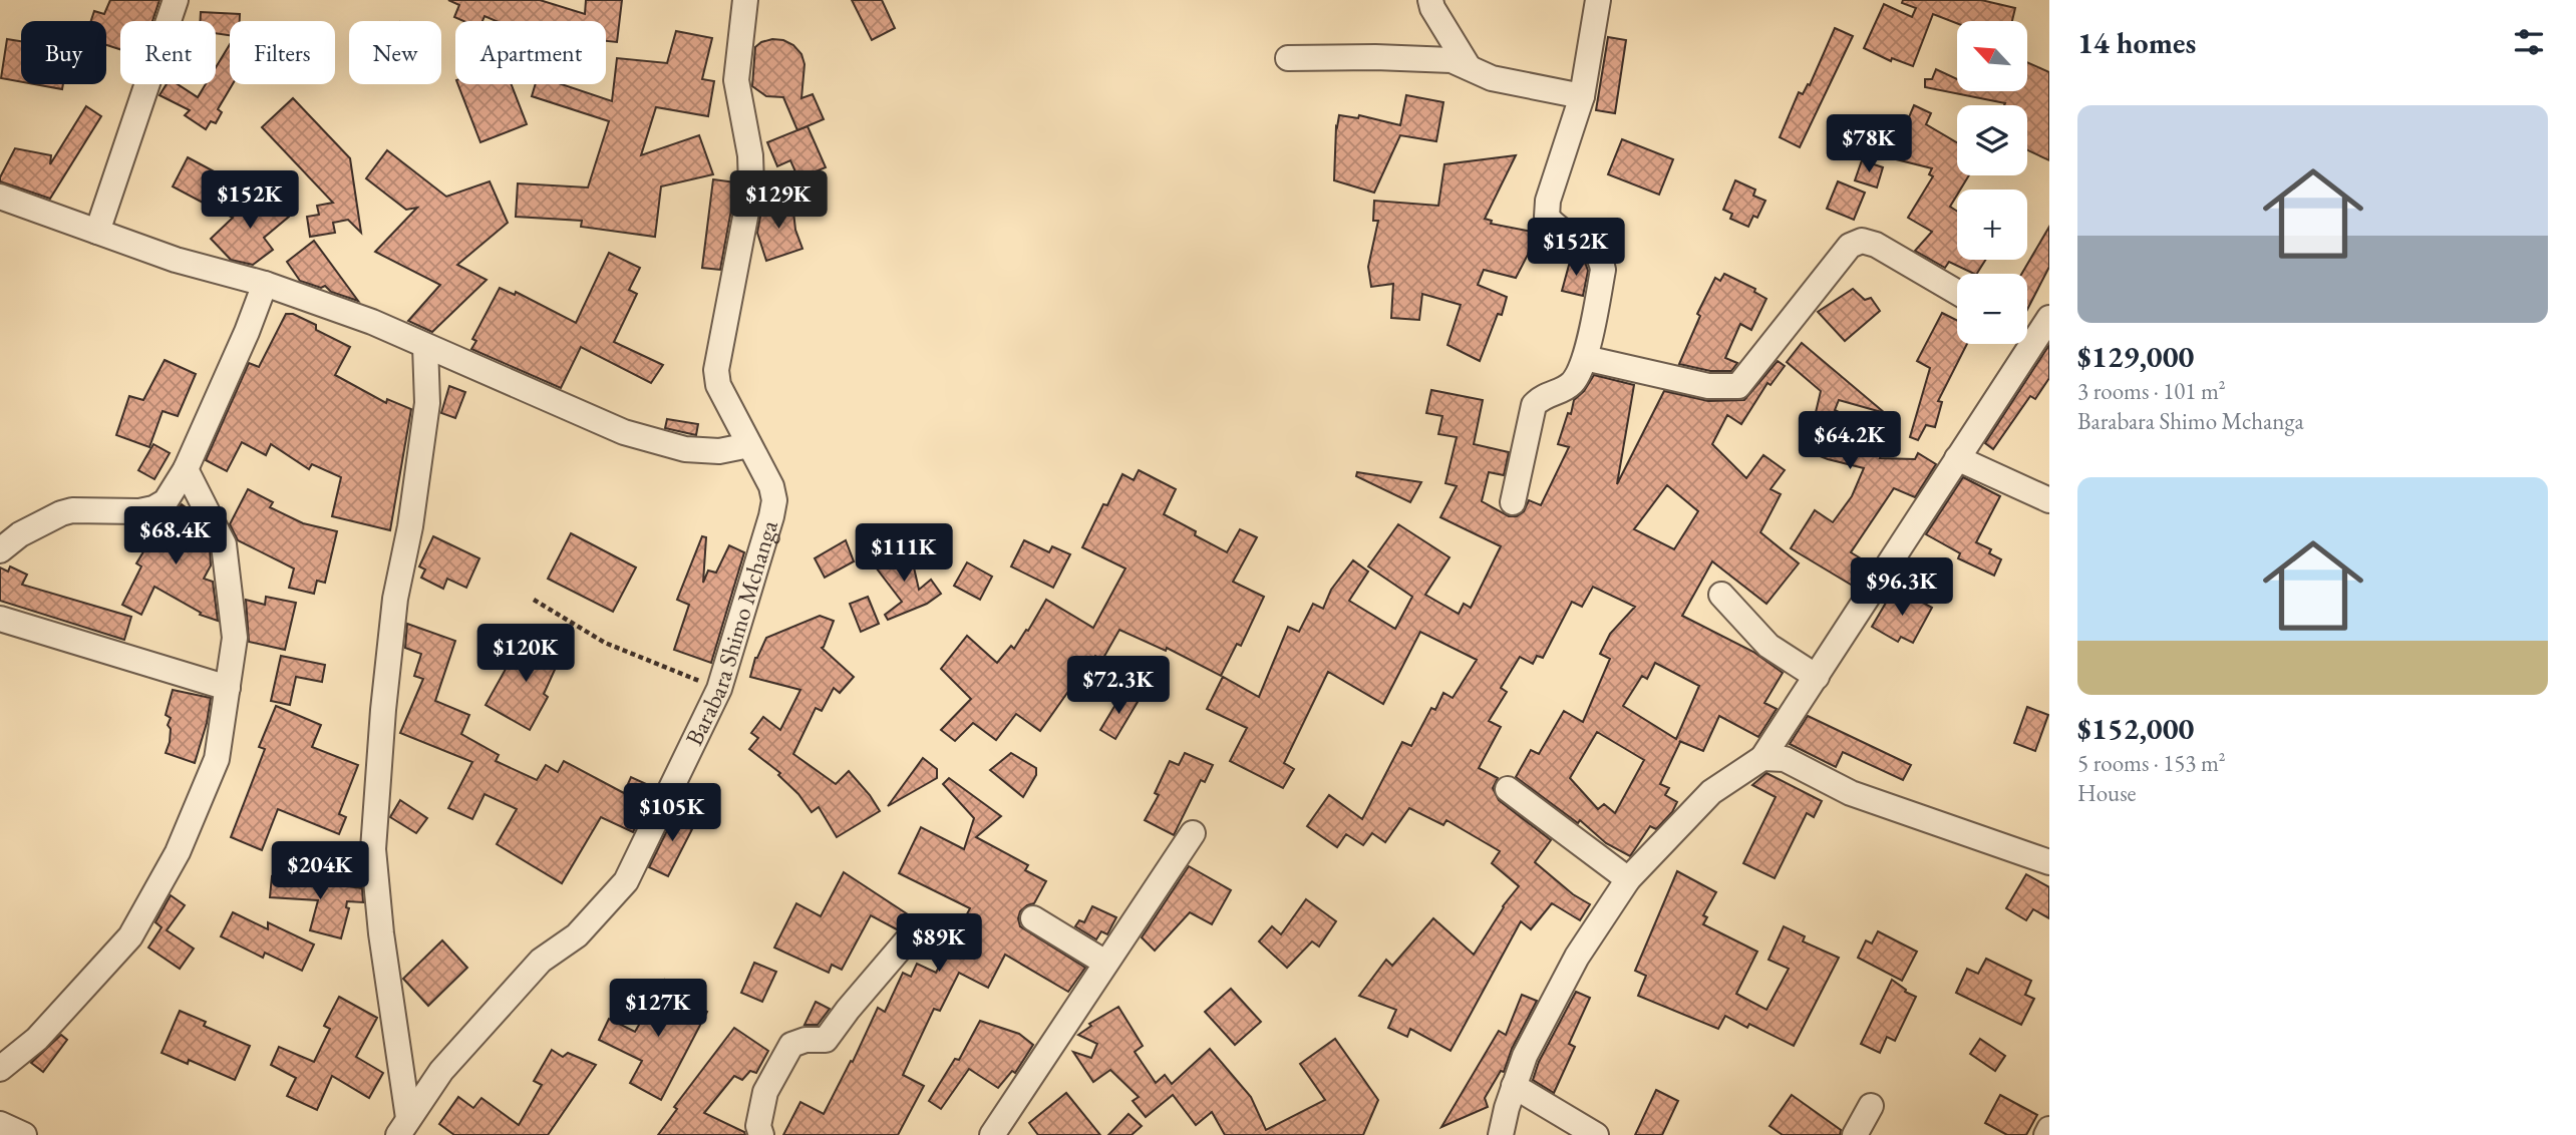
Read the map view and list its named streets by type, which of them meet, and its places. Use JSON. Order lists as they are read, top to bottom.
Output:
{
  "streets": {
    "street": ["Barabara Shimo Mchanga"]
  },
  "north": "top left",
  "page": {
    "heading": "14 homes",
    "map_buttons": ["+", "−"],
    "chip": [
      "Buy",
      "Rent",
      "Filters",
      "New",
      "Apartment"
    ],
    "list": [
      {
        "name": "$129,000",
        "note": "3 rooms · 101 m² · Barabara Shimo Mchanga"
      },
      {
        "name": "$152,000",
        "note": "5 rooms · 153 m² · House"
      }
    ],
    "price": [
      "$78K",
      "$152K",
      "$129K",
      "$152K",
      "$64.2K",
      "$68.4K",
      "$111K",
      "$96.3K",
      "$120K",
      "$72.3K",
      "$105K",
      "$204K",
      "$89K",
      "$127K"
    ]
  }
}
